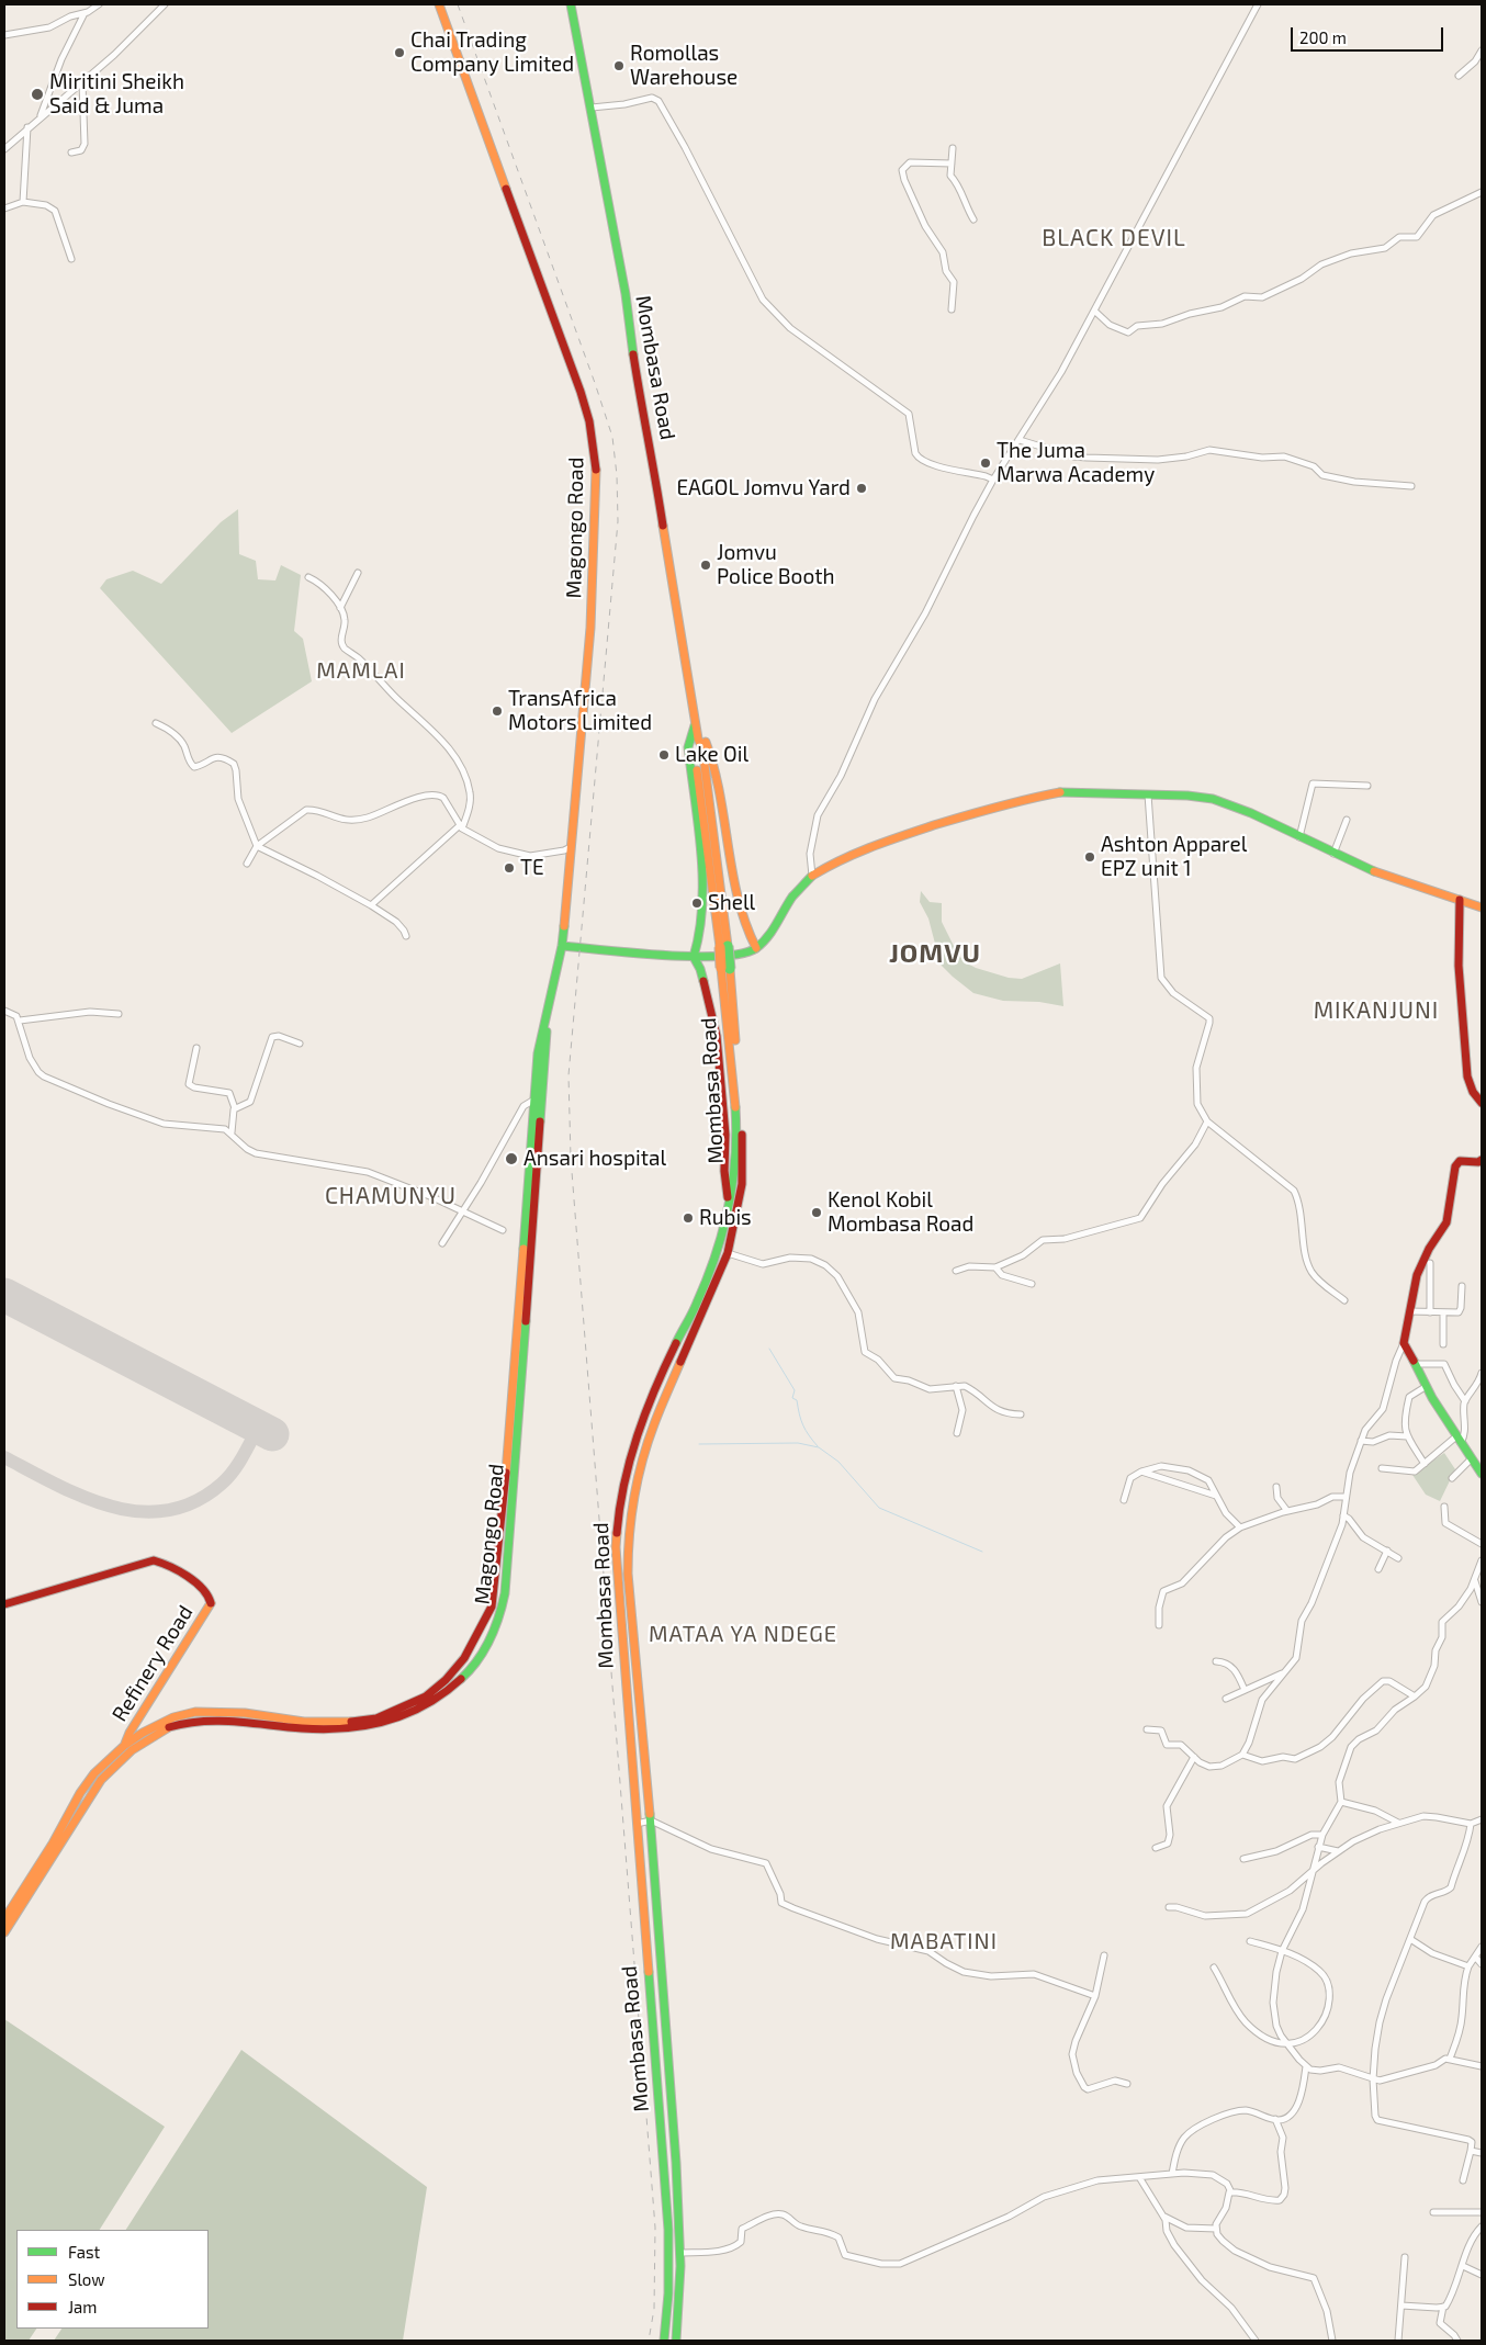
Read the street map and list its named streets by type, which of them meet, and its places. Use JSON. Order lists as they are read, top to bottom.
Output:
{
  "streets": {
    "main road": ["Mombasa Road", "Magongo Road", "Refinery Road"]
  },
  "crossings": [
    ["Magongo Road", "Refinery Road"]
  ],
  "districts": [
    "BLACK DEVIL",
    "MAMLAI",
    "JOMVU",
    "MIKANJUNI",
    "CHAMUNYU",
    "MATAA YA NDEGE",
    "MABATINI"
  ],
  "places": [
    "Chai Trading Company Limited",
    "Romollas Warehouse",
    "Miritini Sheikh Said & Juma",
    "The Juma Marwa Academy",
    "EAGOL Jomvu Yard",
    "Jomvu Police Booth",
    "TransAfrica Motors Limited",
    "Lake Oil",
    "Ashton Apparel EPZ unit 1",
    "TE",
    "Shell",
    "Ansari hospital",
    "Kenol Kobil Mombasa Road",
    "Rubis"
  ],
  "legend": ["Fast", "Slow", "Jam"],
  "scale_bar": "200 m"
}
